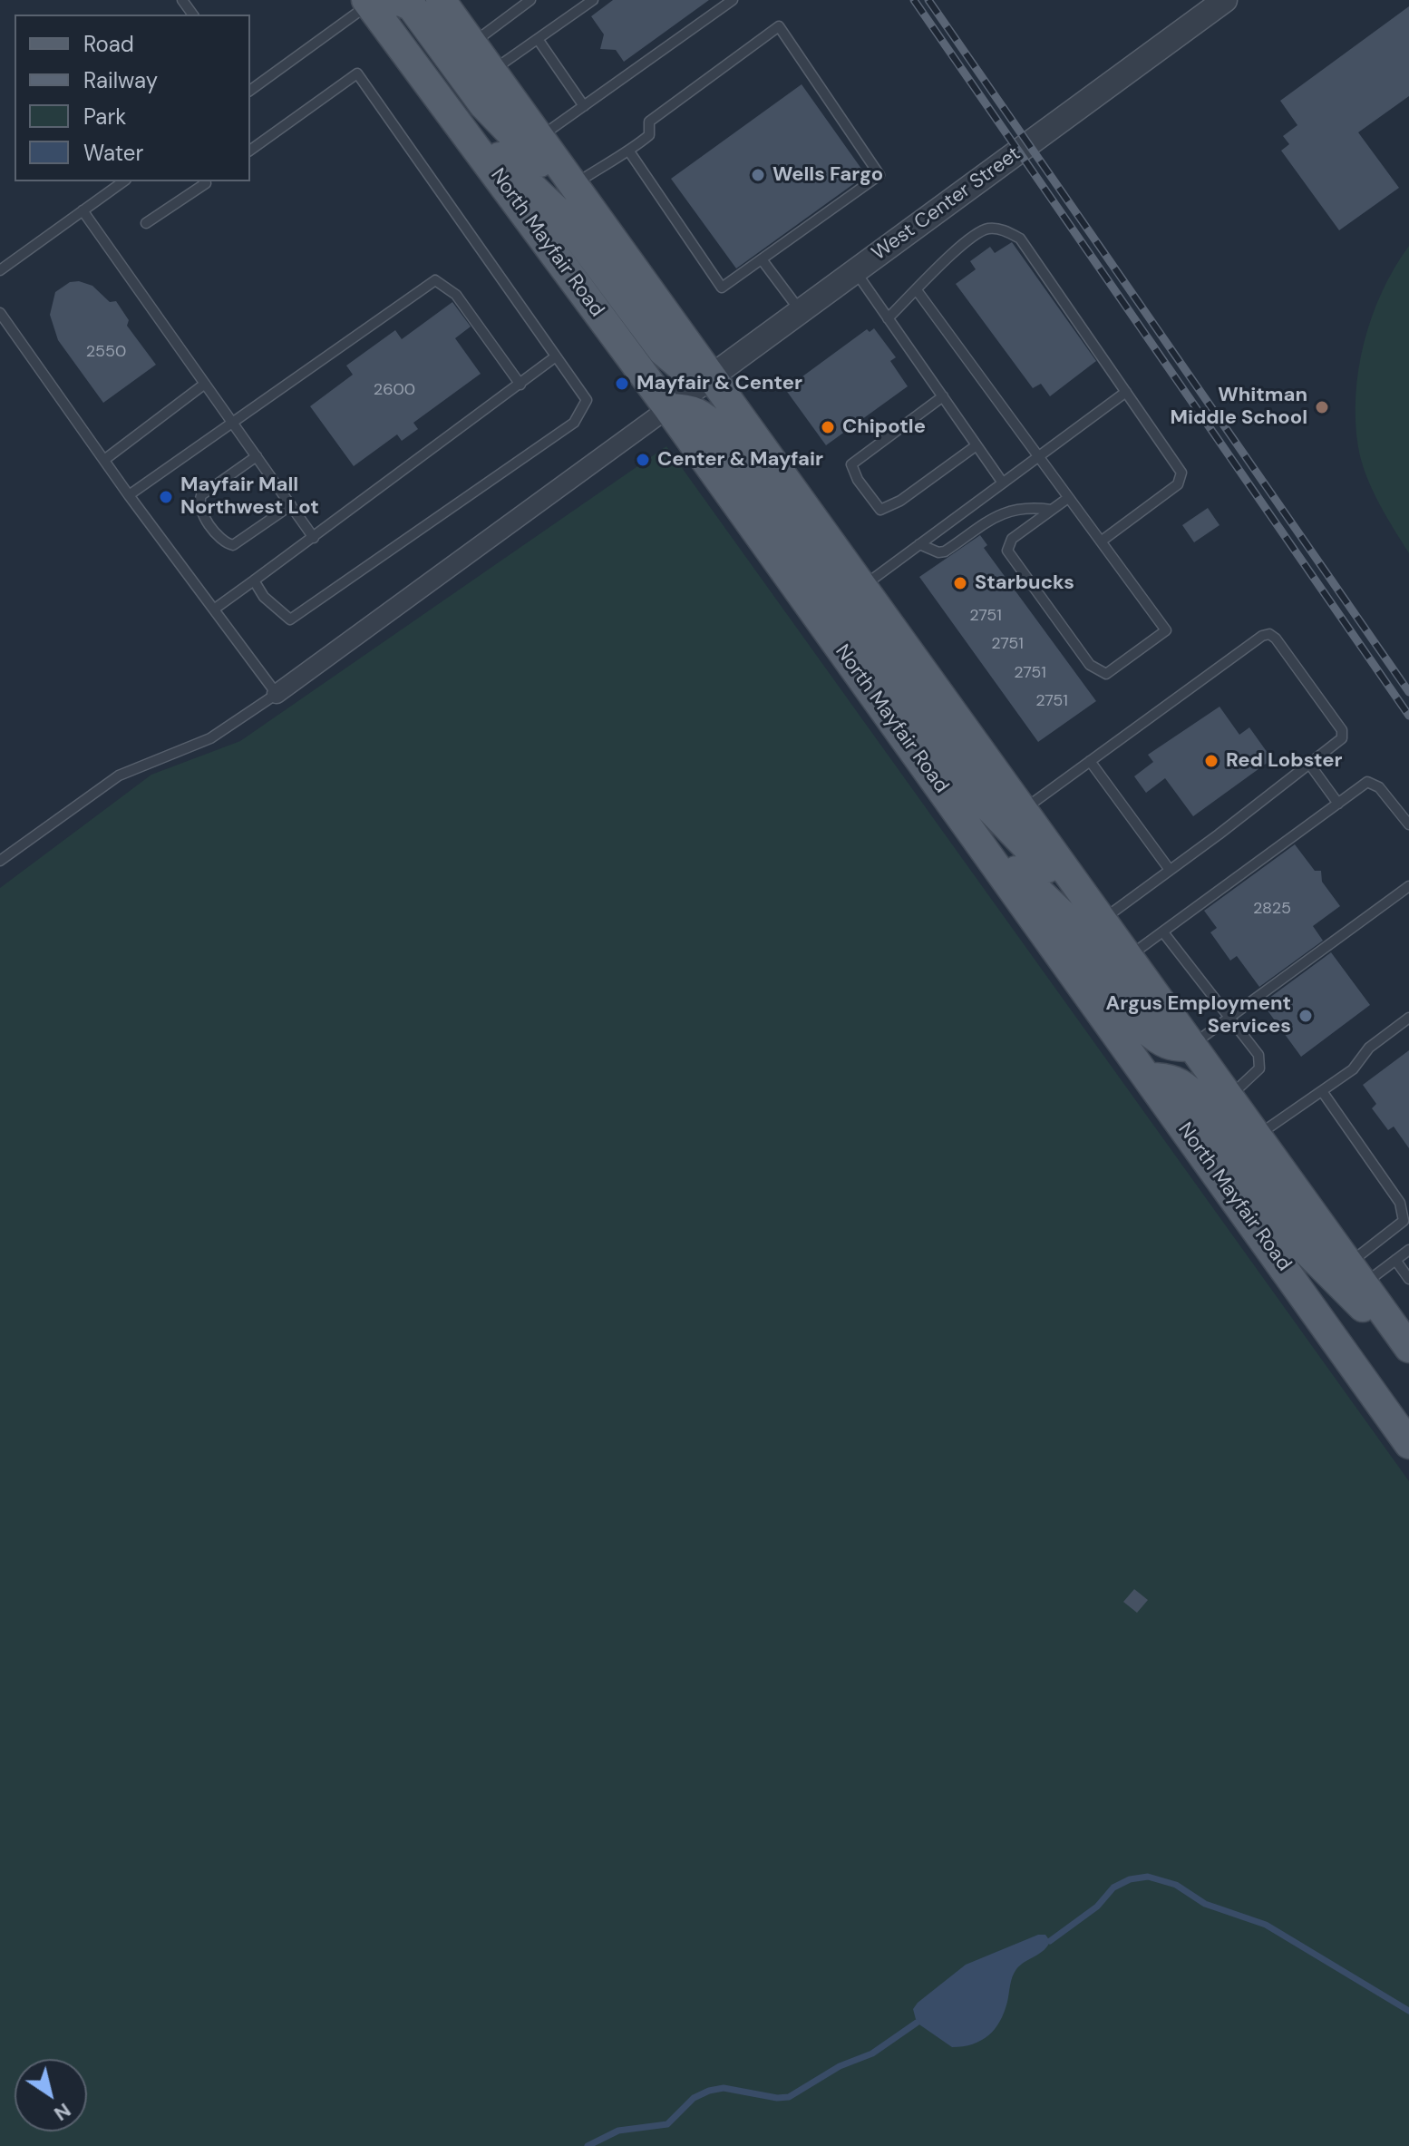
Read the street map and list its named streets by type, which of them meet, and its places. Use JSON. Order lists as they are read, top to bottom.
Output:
{
  "streets": {
    "main road": ["North Mayfair Road"],
    "street": ["West Center Street"]
  },
  "crossings": [
    ["West Center Street", "North Mayfair Road"]
  ],
  "places": [
    "Wells Fargo",
    "Mayfair & Center",
    "Whitman Middle School",
    "Chipotle",
    "Center & Mayfair",
    "Mayfair Mall Northwest Lot",
    "Starbucks",
    "Red Lobster",
    "Argus Employment Services"
  ],
  "house_numbers": [
    "2550",
    "2600",
    "2751",
    "2751",
    "2751",
    "2751",
    "2825"
  ],
  "legend": [
    "Road",
    "Railway",
    "Park",
    "Water"
  ],
  "north": "bottom right"
}
